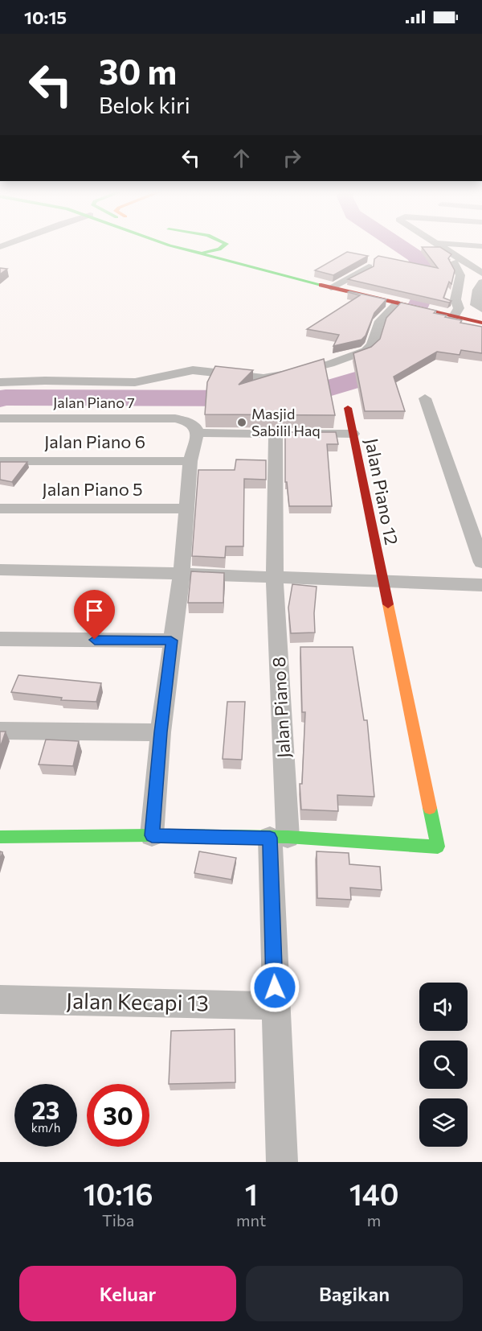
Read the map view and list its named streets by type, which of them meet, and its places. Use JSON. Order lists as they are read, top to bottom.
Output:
{
  "streets": {
    "street": [
      "Jalan Piano 7",
      "Jalan Piano 6",
      "Jalan Piano 5",
      "Jalan Piano 12",
      "Jalan Piano 8",
      "Jalan Kecapi 13"
    ]
  },
  "crossings": [
    ["Jalan Piano 7", "Jalan Piano 12"],
    ["Jalan Piano 7", "Jalan Piano 8"],
    ["Jalan Piano 12", "Jalan Piano 8"],
    ["Jalan Piano 8", "Jalan Kecapi 13"]
  ],
  "places": ["Masjid Sabilil Haq"],
  "page": {
    "status": "10:15",
    "turn": ["30 m", "Belok kiri"],
    "speed": "23 km/h",
    "limit": "30",
    "eta": [
      "10:16",
      "Tiba",
      "1",
      "mnt",
      "140",
      "m"
    ],
    "buttons": ["Keluar", "Bagikan"]
  }
}
